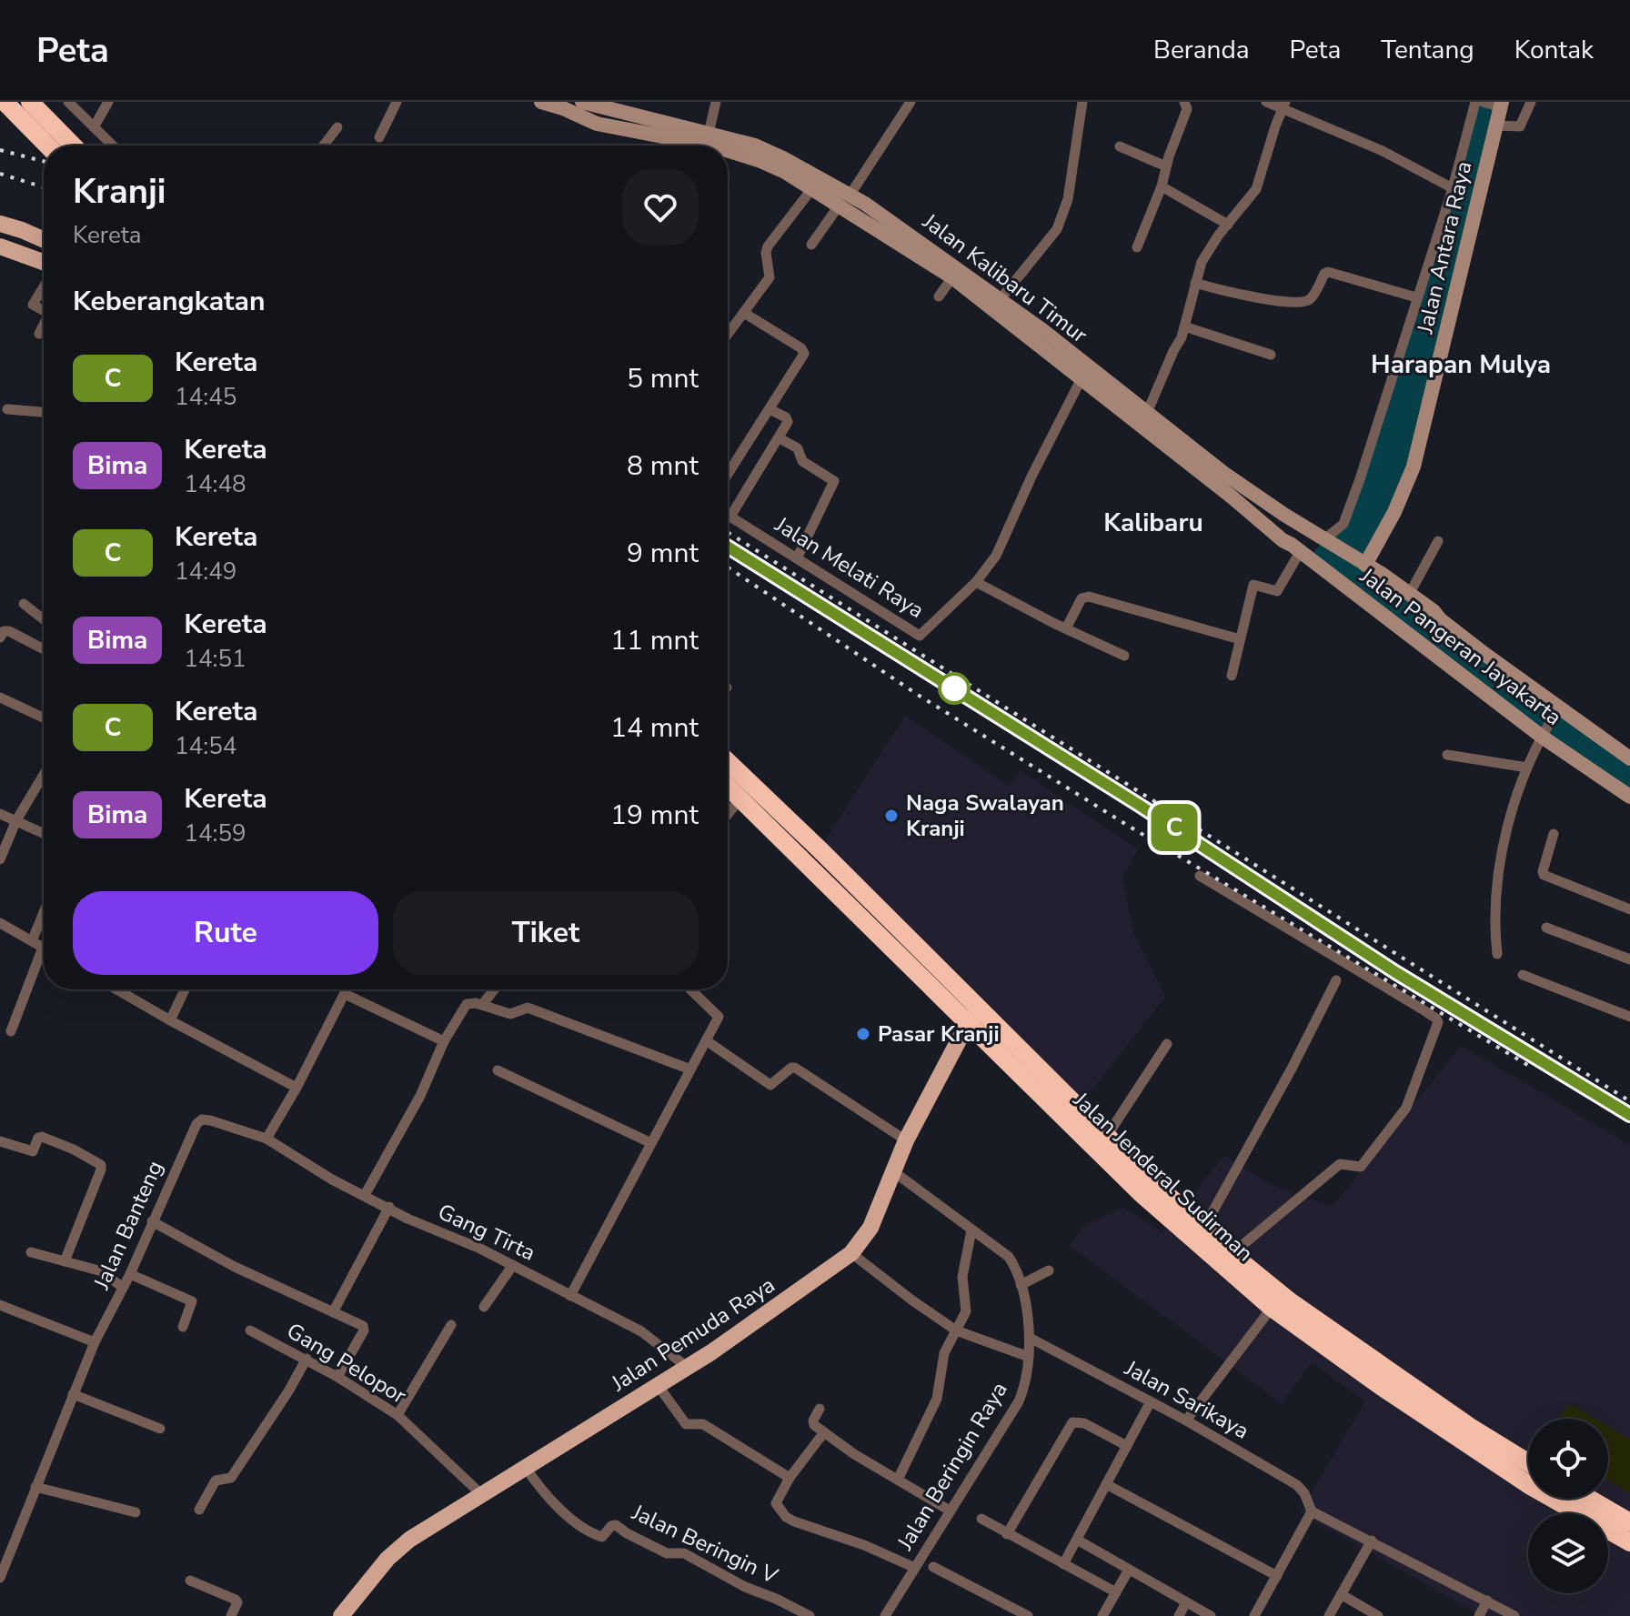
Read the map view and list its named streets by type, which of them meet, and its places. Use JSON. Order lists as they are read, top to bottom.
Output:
{
  "streets": {
    "highway": ["Jalan Jenderal Sudirman"],
    "main road": ["Jalan Pemuda Raya"],
    "street": [
      "Jalan Antara Raya",
      "Jalan Kalibaru Timur",
      "Jalan Melati Raya",
      "Jalan Pangeran Jayakarta",
      "Jalan Banteng",
      "Gang Tirta",
      "Gang Pelopor",
      "Jalan Sarikaya",
      "Jalan Beringin Raya",
      "Jalan Beringin V"
    ]
  },
  "crossings": [
    ["Jalan Antara Raya", "Jalan Kalibaru Timur"],
    ["Jalan Antara Raya", "Jalan Pangeran Jayakarta"],
    ["Jalan Kalibaru Timur", "Jalan Melati Raya"],
    ["Jalan Kalibaru Timur", "Jalan Pangeran Jayakarta"],
    ["Jalan Jenderal Sudirman", "Jalan Pemuda Raya"],
    ["Jalan Banteng", "Gang Tirta"],
    ["Gang Tirta", "Jalan Pemuda Raya"],
    ["Jalan Pemuda Raya", "Gang Pelopor"],
    ["Jalan Pemuda Raya", "Jalan Beringin Raya"],
    ["Jalan Pemuda Raya", "Jalan Beringin V"],
    ["Jalan Sarikaya", "Jalan Beringin Raya"]
  ],
  "districts": ["Harapan Mulya", "Kalibaru"],
  "places": ["Naga Swalayan Kranji", "Pasar Kranji"],
  "page": {
    "header": "Peta",
    "nav": [
      "Beranda",
      "Peta",
      "Tentang",
      "Kontak"
    ],
    "on_map": "C",
    "heading": [
      ["Kranji", "Kereta"],
      "Keberangkatan"
    ],
    "list": [
      {
        "mark": "C",
        "name": "Kereta",
        "note": "14:45",
        "value": "5 mnt"
      },
      {
        "mark": "Bima",
        "name": "Kereta",
        "note": "14:48",
        "value": "8 mnt"
      },
      {
        "mark": "C",
        "name": "Kereta",
        "note": "14:49",
        "value": "9 mnt"
      },
      {
        "mark": "Bima",
        "name": "Kereta",
        "note": "14:51",
        "value": "11 mnt"
      },
      {
        "mark": "C",
        "name": "Kereta",
        "note": "14:54",
        "value": "14 mnt"
      },
      {
        "mark": "Bima",
        "name": "Kereta",
        "note": "14:59",
        "value": "19 mnt"
      }
    ],
    "buttons": ["Rute", "Tiket"]
  }
}
